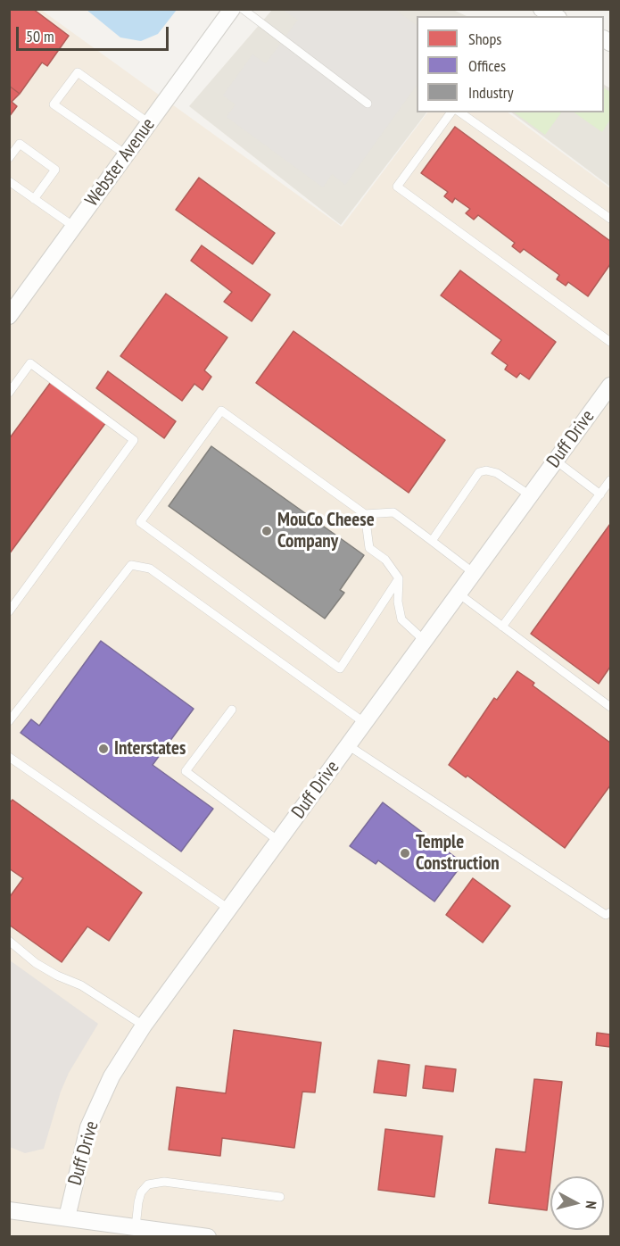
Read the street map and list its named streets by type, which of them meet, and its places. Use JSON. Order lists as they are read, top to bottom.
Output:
{
  "streets": {
    "street": ["Webster Avenue", "Duff Drive"]
  },
  "places": ["MouCo Cheese Company", "Interstates", "Temple Construction"],
  "legend": ["Shops", "Offices", "Industry"],
  "scale_bar": "50 m",
  "north": "right"
}
